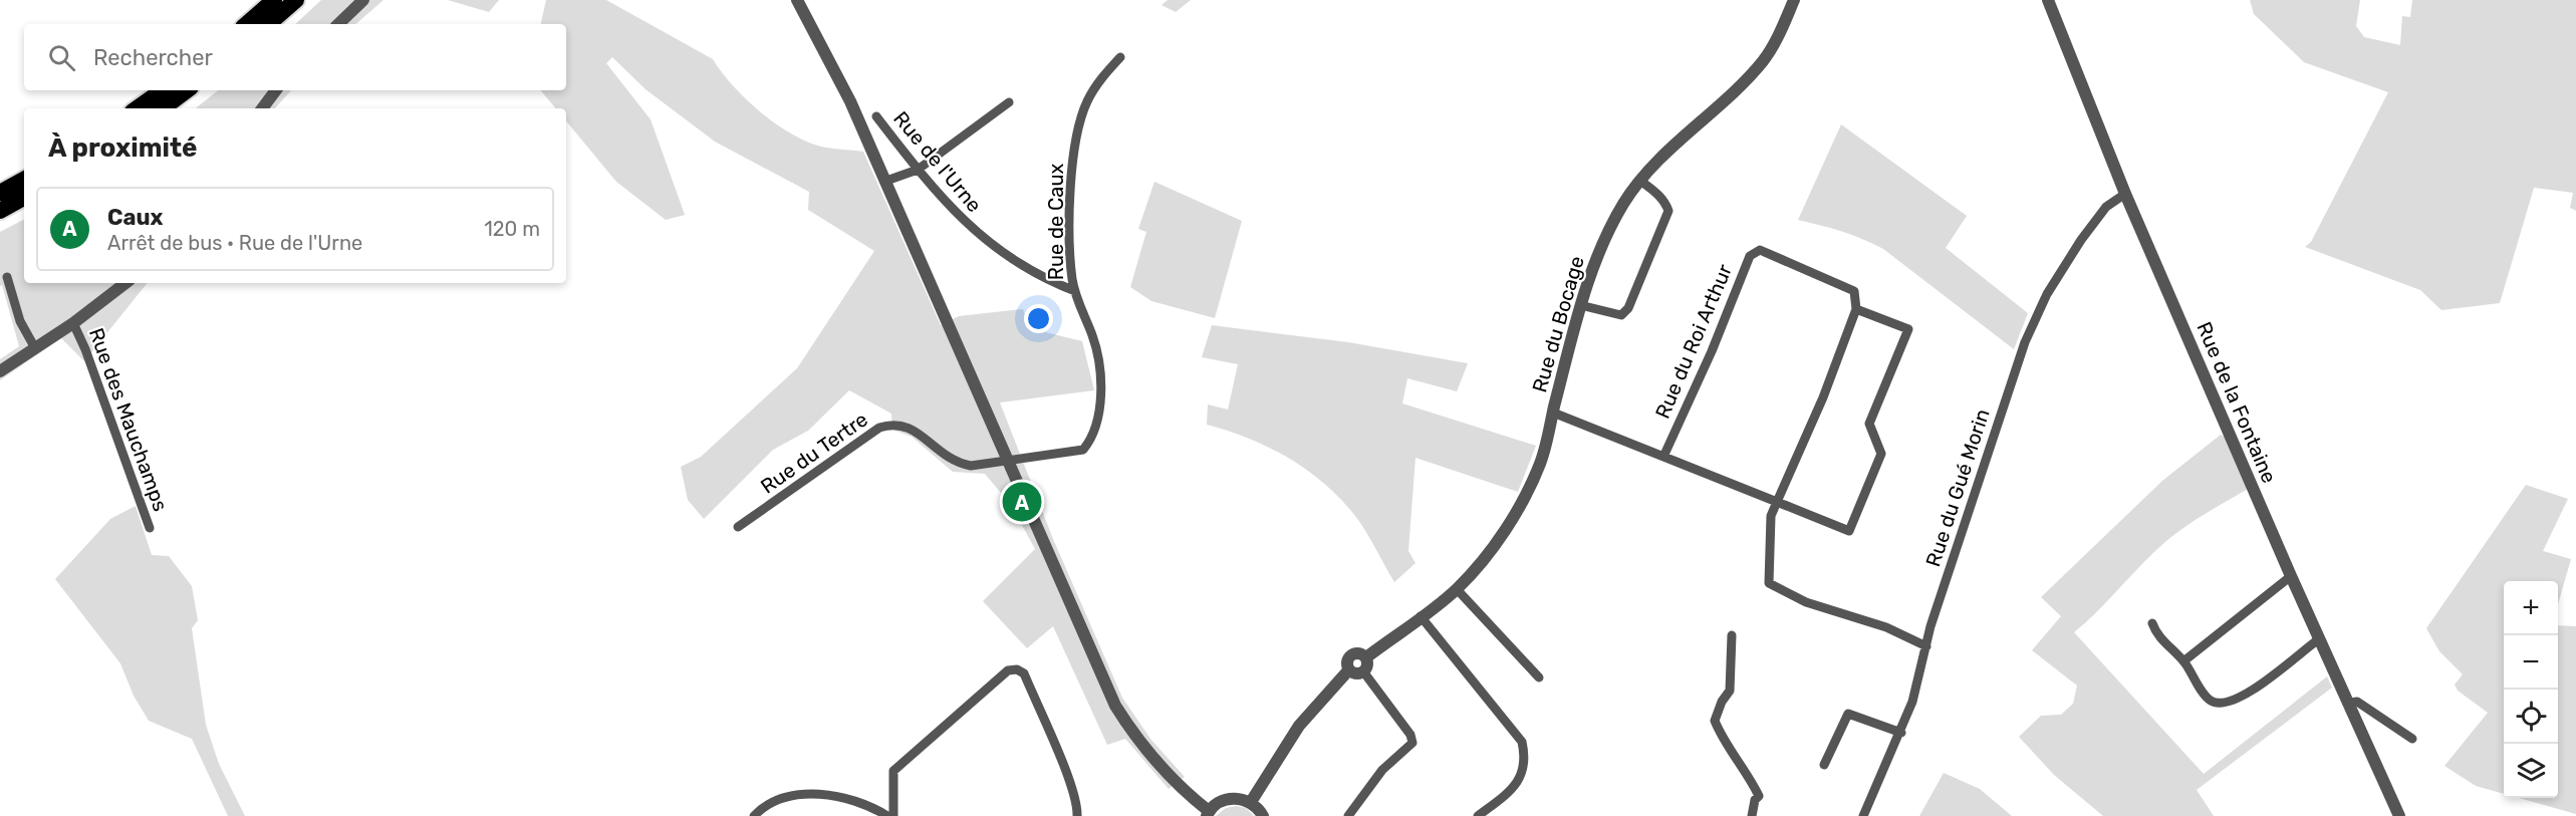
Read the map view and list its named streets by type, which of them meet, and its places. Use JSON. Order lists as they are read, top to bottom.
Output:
{
  "streets": {
    "street": [
      "Rue de l'Urne",
      "Rue de Caux",
      "Rue du Bocage",
      "Rue du Roi Arthur",
      "Rue de la Fontaine",
      "Rue des Mauchamps",
      "Rue du Tertre",
      "Rue du Gué Morin"
    ]
  },
  "crossings": [
    ["Rue de l'Urne", "Rue de Caux"],
    ["Rue de la Fontaine", "Rue du Gué Morin"]
  ],
  "page": {
    "search": "Rechercher",
    "heading": "À proximité",
    "list": [
      {
        "mark": "A",
        "name": "Caux",
        "note": "Arrêt de bus · Rue de l'Urne",
        "value": "120 m"
      }
    ],
    "pins": "A",
    "map_buttons": ["+", "−"]
  }
}
